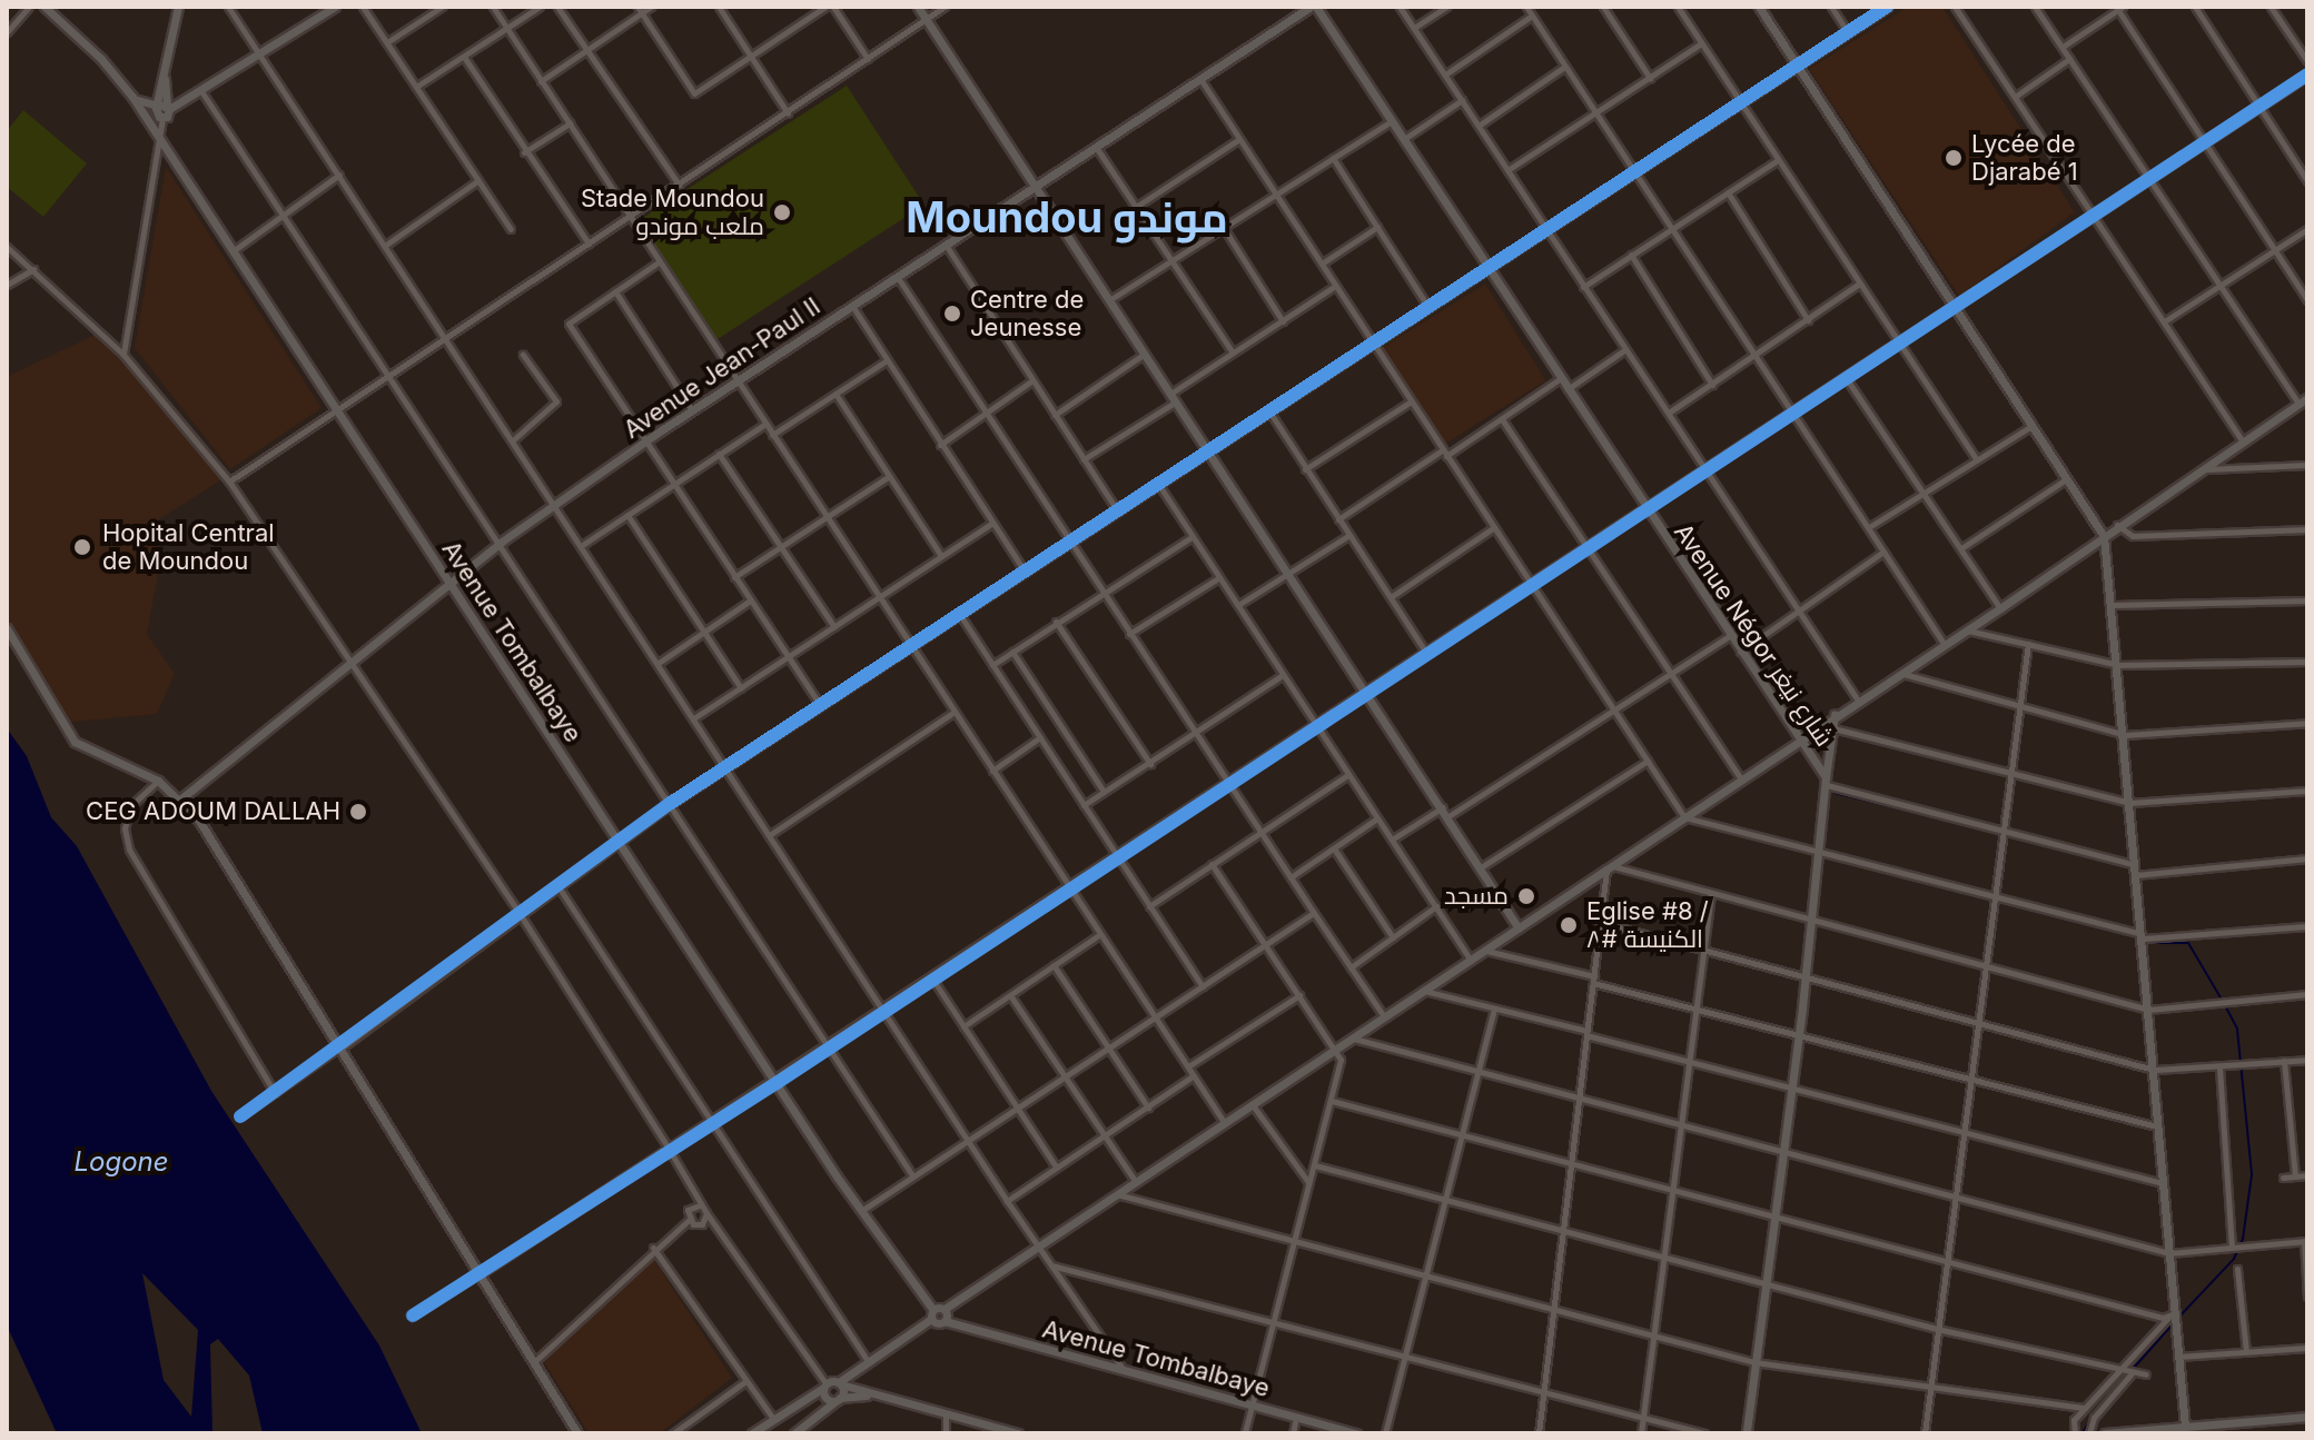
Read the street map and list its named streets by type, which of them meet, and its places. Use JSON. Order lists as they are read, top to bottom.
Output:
{
  "streets": {
    "street": ["Avenue Jean-Paul II", "Avenue Négor شارع نيغر", "Avenue Tombalbaye"]
  },
  "crossings": [
    ["Avenue Jean-Paul II", "Avenue Négor شارع نيغر"],
    ["Avenue Jean-Paul II", "Avenue Tombalbaye"]
  ],
  "districts": ["Moundou موندو"],
  "water": ["Logone"],
  "places": [
    "Lycée de Djarabé 1",
    "Stade Moundou ملعب موندو",
    "Centre de Jeunesse",
    "Hopital Central de Moundou",
    "CEG ADOUM DALLAH",
    "مسجد",
    "Eglise #8 / الكنيسة #٨"
  ]
}
